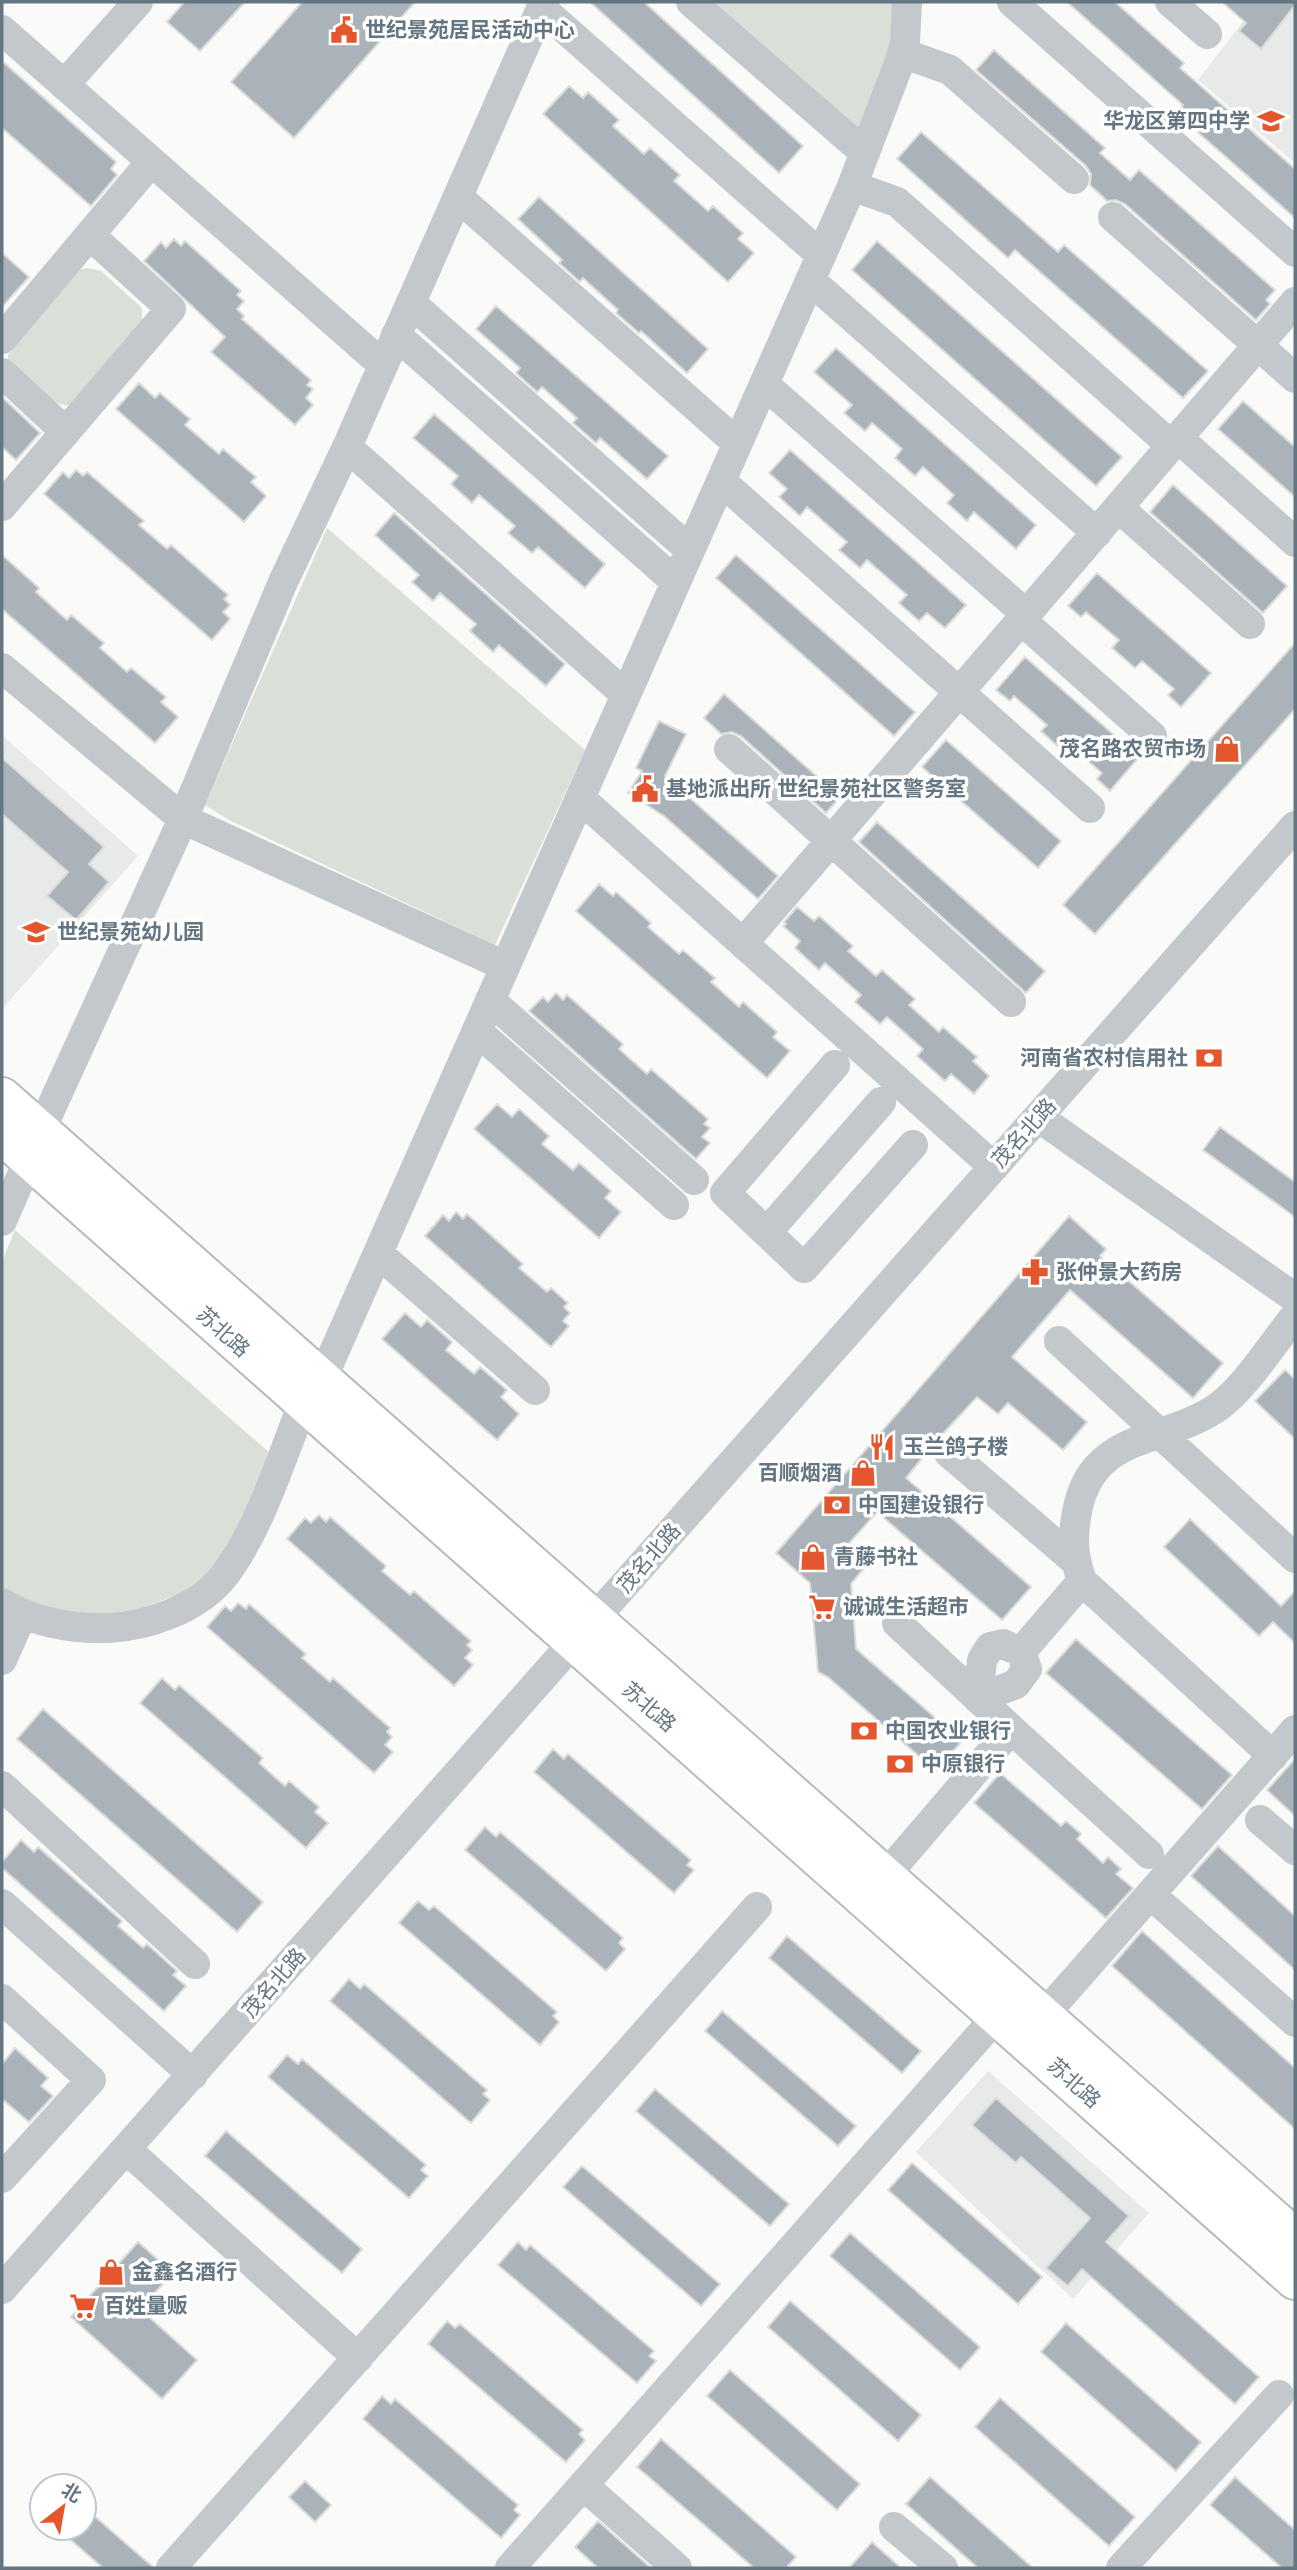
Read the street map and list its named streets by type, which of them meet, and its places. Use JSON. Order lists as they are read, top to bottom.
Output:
{
  "streets": {
    "main road": ["苏北路"],
    "street": ["茂名北路"]
  },
  "crossings": [
    ["茂名北路", "苏北路"]
  ],
  "places": {
    "public building": ["世纪景苑居民活动中心", "基地派出所 世纪景苑社区警务室"],
    "school or university": ["华龙区第四中学", "世纪景苑幼儿园"],
    "shop": [
      "茂名路农贸市场",
      "百顺烟酒",
      "青藤书社",
      "金鑫名酒行"
    ],
    "bank": [
      "河南省农村信用社",
      "中国建设银行",
      "中国农业银行",
      "中原银行"
    ],
    "pharmacy": ["张仲景大药房"],
    "restaurant": ["玉兰鸽子楼"],
    "supermarket": ["诚诚生活超市", "百姓量贩"]
  },
  "north": "top right"
}
